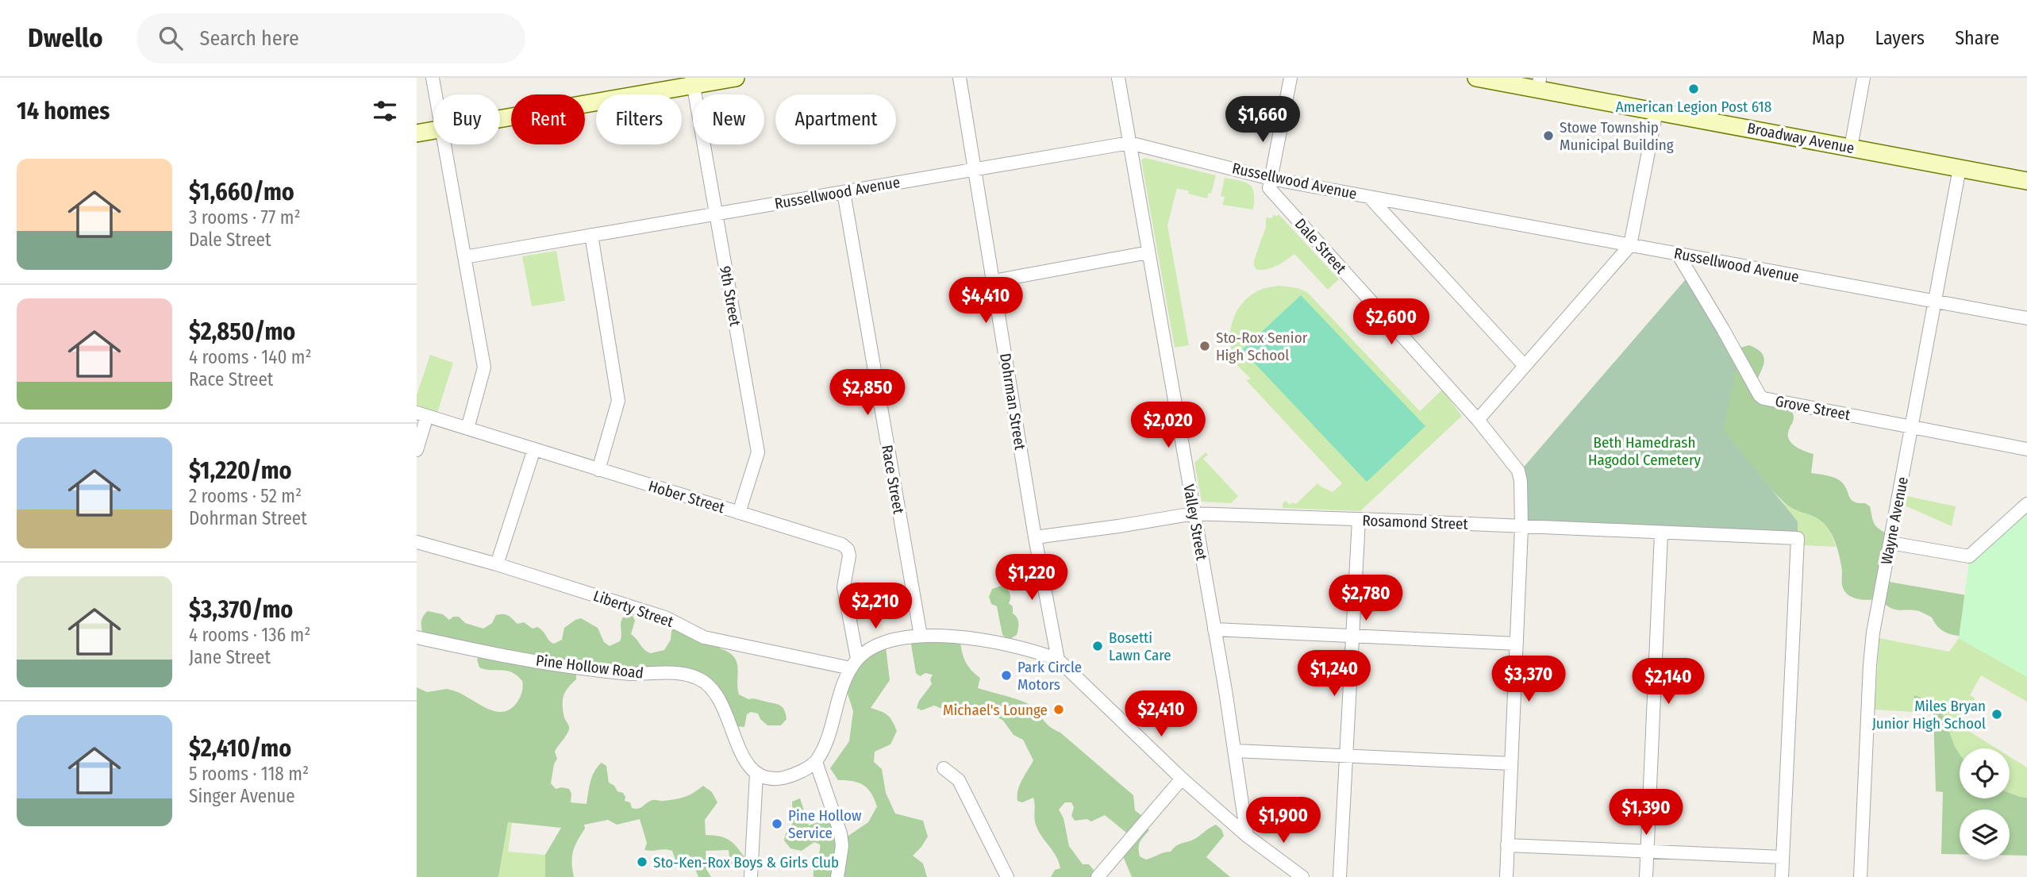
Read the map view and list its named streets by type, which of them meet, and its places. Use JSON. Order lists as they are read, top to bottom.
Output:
{
  "streets": {
    "street": [
      "Broadway Avenue",
      "Russellwood Avenue",
      "Dale Street",
      "9th Street",
      "Dohrman Street",
      "Grove Street",
      "Race Street",
      "Hober Street",
      "Wayne Avenue",
      "Valley Street",
      "Rosamond Street",
      "Liberty Street",
      "Pine Hollow Road"
    ]
  },
  "crossings": [
    ["Broadway Avenue", "Wayne Avenue"],
    ["Russellwood Avenue", "Dale Street"],
    ["Russellwood Avenue", "9th Street"],
    ["Russellwood Avenue", "Dohrman Street"],
    ["Russellwood Avenue", "Grove Street"],
    ["Russellwood Avenue", "Race Street"],
    ["Russellwood Avenue", "Wayne Avenue"],
    ["Russellwood Avenue", "Valley Street"],
    ["Dale Street", "Rosamond Street"],
    ["9th Street", "Hober Street"],
    ["Dohrman Street", "Rosamond Street"],
    ["Grove Street", "Wayne Avenue"],
    ["Hober Street", "Liberty Street"],
    ["Valley Street", "Rosamond Street"]
  ],
  "parks": ["Beth Hamedrash Hagodol Cemetery"],
  "places": [
    "American Legion Post 618",
    "Stowe Township Municipal Building",
    "Sto-Rox Senior High School",
    "Bosetti Lawn Care",
    "Park Circle Motors",
    "Michael's Lounge",
    "Miles Bryan Junior High School",
    "Pine Hollow Service",
    "Sto-Ken-Rox Boys & Girls Club"
  ],
  "page": {
    "header": "Dwello",
    "search": "Search here",
    "nav": ["Map", "Layers", "Share"],
    "heading": "14 homes",
    "chip": [
      "Buy",
      "Rent",
      "Filters",
      "New",
      "Apartment"
    ],
    "price": [
      "$1,660",
      "$4,410",
      "$2,600",
      "$2,850",
      "$2,020",
      "$1,220",
      "$2,780",
      "$2,210",
      "$1,240",
      "$3,370",
      "$2,140",
      "$2,410",
      "$1,390",
      "$1,900"
    ],
    "list": [
      {
        "name": "$1,660/mo",
        "note": "3 rooms · 77 m² · Dale Street"
      },
      {
        "name": "$2,850/mo",
        "note": "4 rooms · 140 m² · Race Street"
      },
      {
        "name": "$1,220/mo",
        "note": "2 rooms · 52 m² · Dohrman Street"
      },
      {
        "name": "$3,370/mo",
        "note": "4 rooms · 136 m² · Jane Street"
      },
      {
        "name": "$2,410/mo",
        "note": "5 rooms · 118 m² · Singer Avenue"
      }
    ]
  }
}
